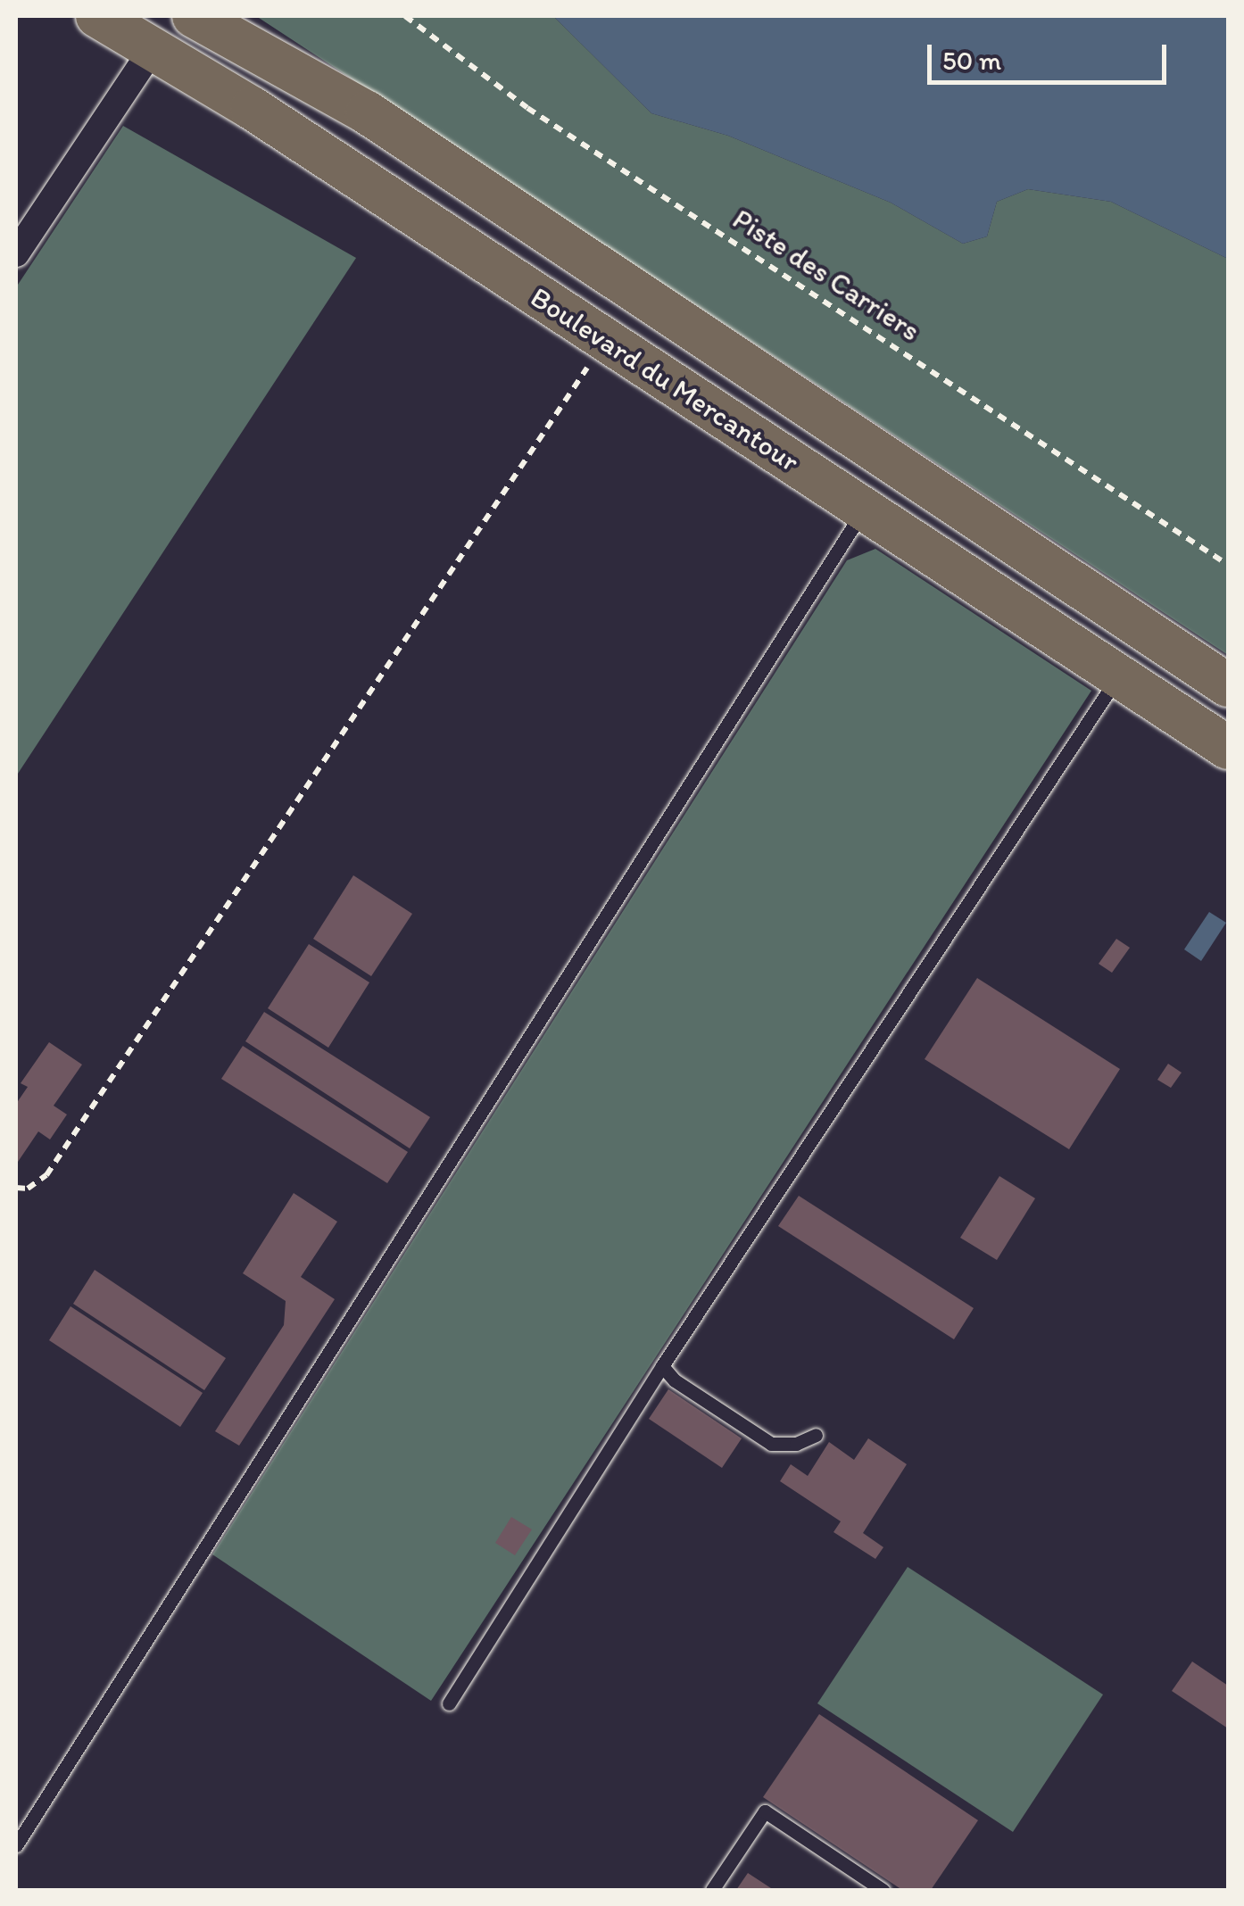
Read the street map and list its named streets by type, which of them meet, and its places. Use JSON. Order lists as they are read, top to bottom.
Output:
{
  "streets": {
    "main road": ["Boulevard du Mercantour"],
    "path": ["Piste des Carriers"]
  },
  "scale_bar": "50 m"
}
